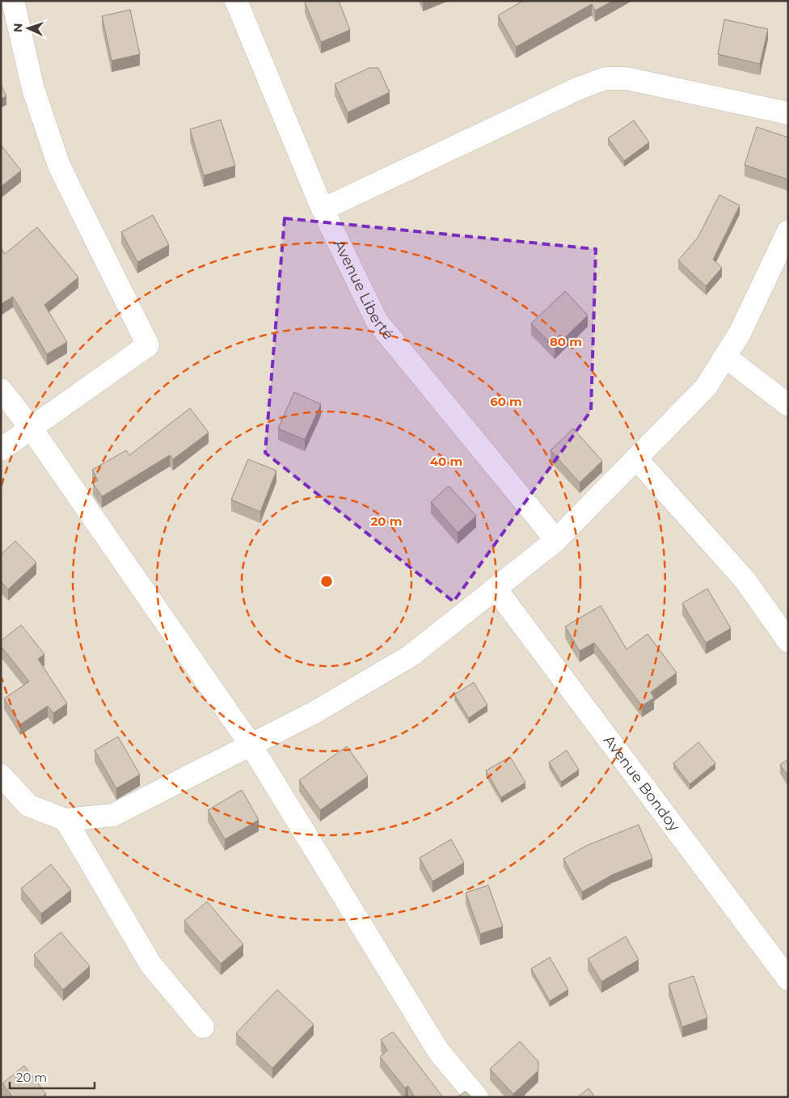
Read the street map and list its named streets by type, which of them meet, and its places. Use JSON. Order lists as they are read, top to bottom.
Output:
{
  "streets": {
    "street": ["Avenue Liberté", "Avenue Bondoy"]
  },
  "scale_bar": "20 m",
  "north": "left",
  "rings": [
    "80 m",
    "60 m",
    "40 m",
    "20 m"
  ]
}
